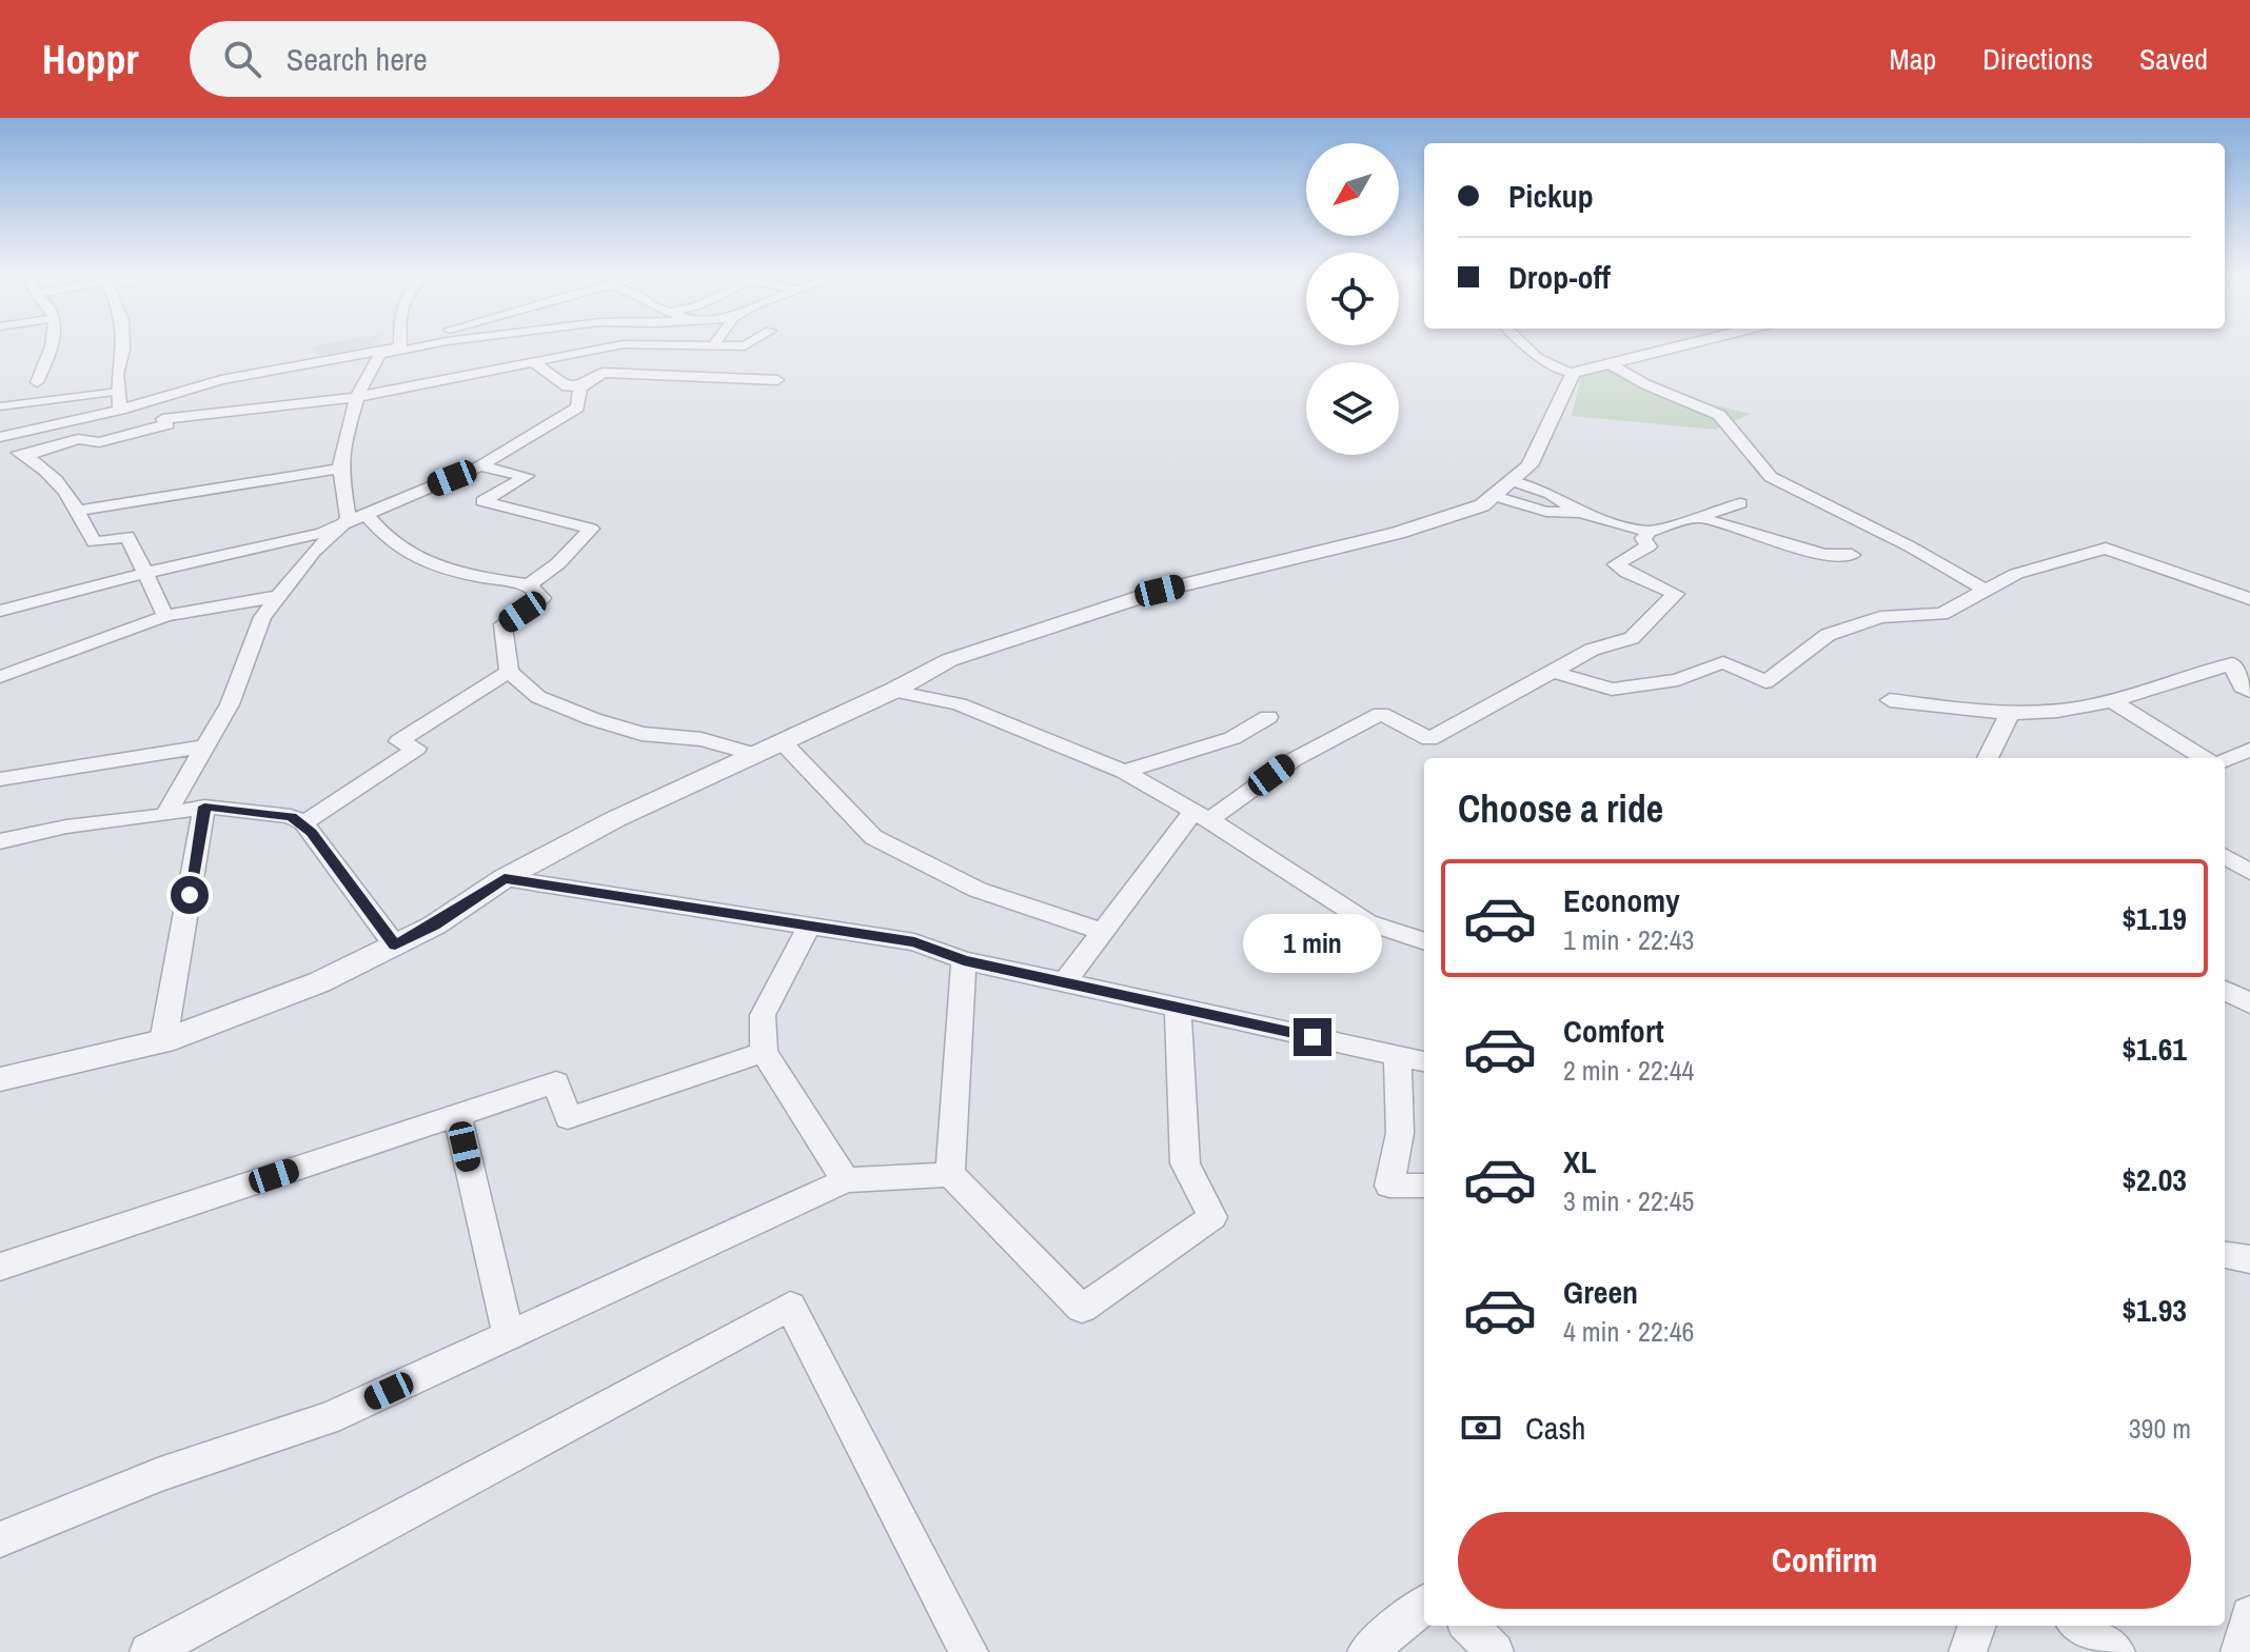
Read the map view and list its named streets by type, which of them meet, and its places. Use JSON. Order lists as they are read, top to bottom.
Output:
{
  "north": "bottom left",
  "page": {
    "header": "Hoppr",
    "search": "Search here",
    "nav": ["Map", "Directions", "Saved"],
    "banner": ["Pickup", "Drop-off"],
    "heading": "Choose a ride",
    "list": [
      {
        "name": "Economy",
        "note": "1 min · 22:43",
        "value": "$1.19"
      },
      {
        "name": "Comfort",
        "note": "2 min · 22:44",
        "value": "$1.61"
      },
      {
        "name": "XL",
        "note": "3 min · 22:45",
        "value": "$2.03"
      },
      {
        "name": "Green",
        "note": "4 min · 22:46",
        "value": "$1.93"
      }
    ],
    "bubble": "1 min",
    "pay": ["Cash", "390 m"],
    "buttons": "Confirm"
  }
}
